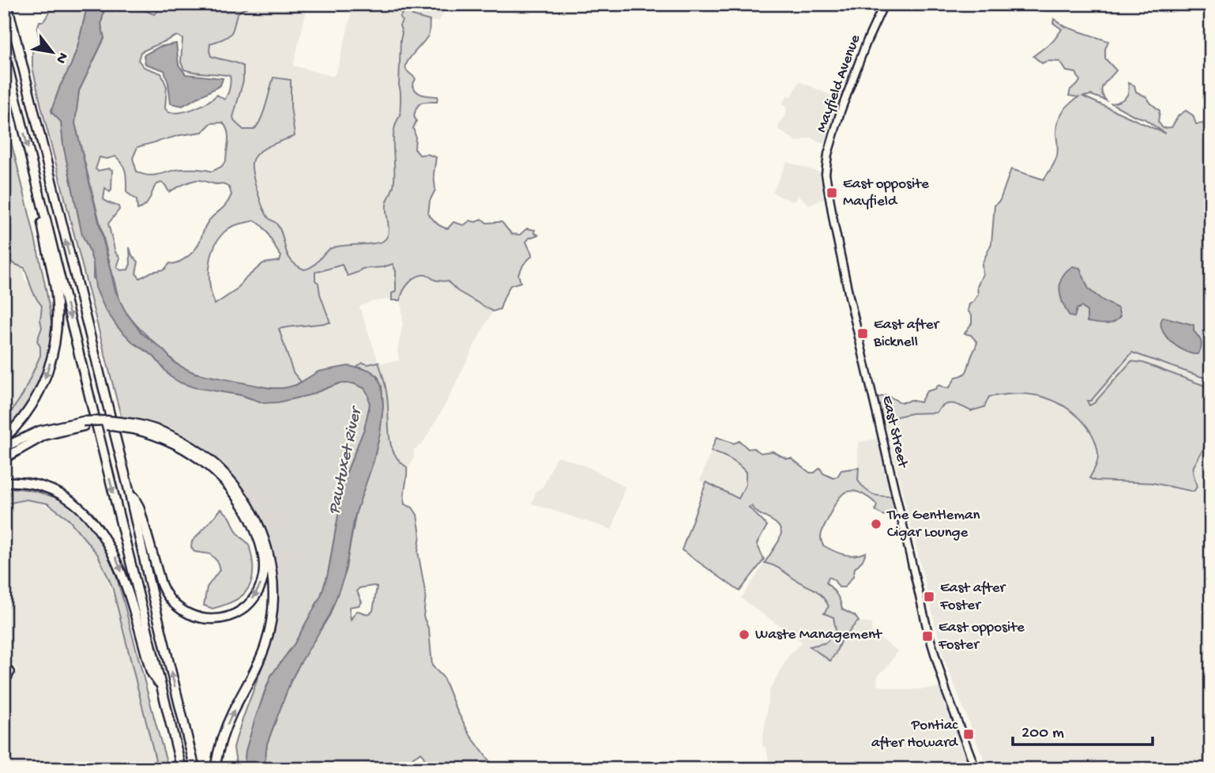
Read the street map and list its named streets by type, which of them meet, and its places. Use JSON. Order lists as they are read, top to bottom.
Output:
{
  "streets": {
    "main road": ["Mayfield Avenue", "East Street"]
  },
  "crossings": [
    ["Mayfield Avenue", "East Street"]
  ],
  "water": ["Pawtuxet River"],
  "places": {
    "transit": [
      "East opposite Mayfield",
      "East after Bicknell",
      "East after Foster",
      "East opposite Foster",
      "Pontiac after Howard"
    ],
    "other": ["The Gentleman Cigar Lounge", "Waste Management"]
  },
  "scale_bar": "200 m",
  "north": "bottom right"
}
